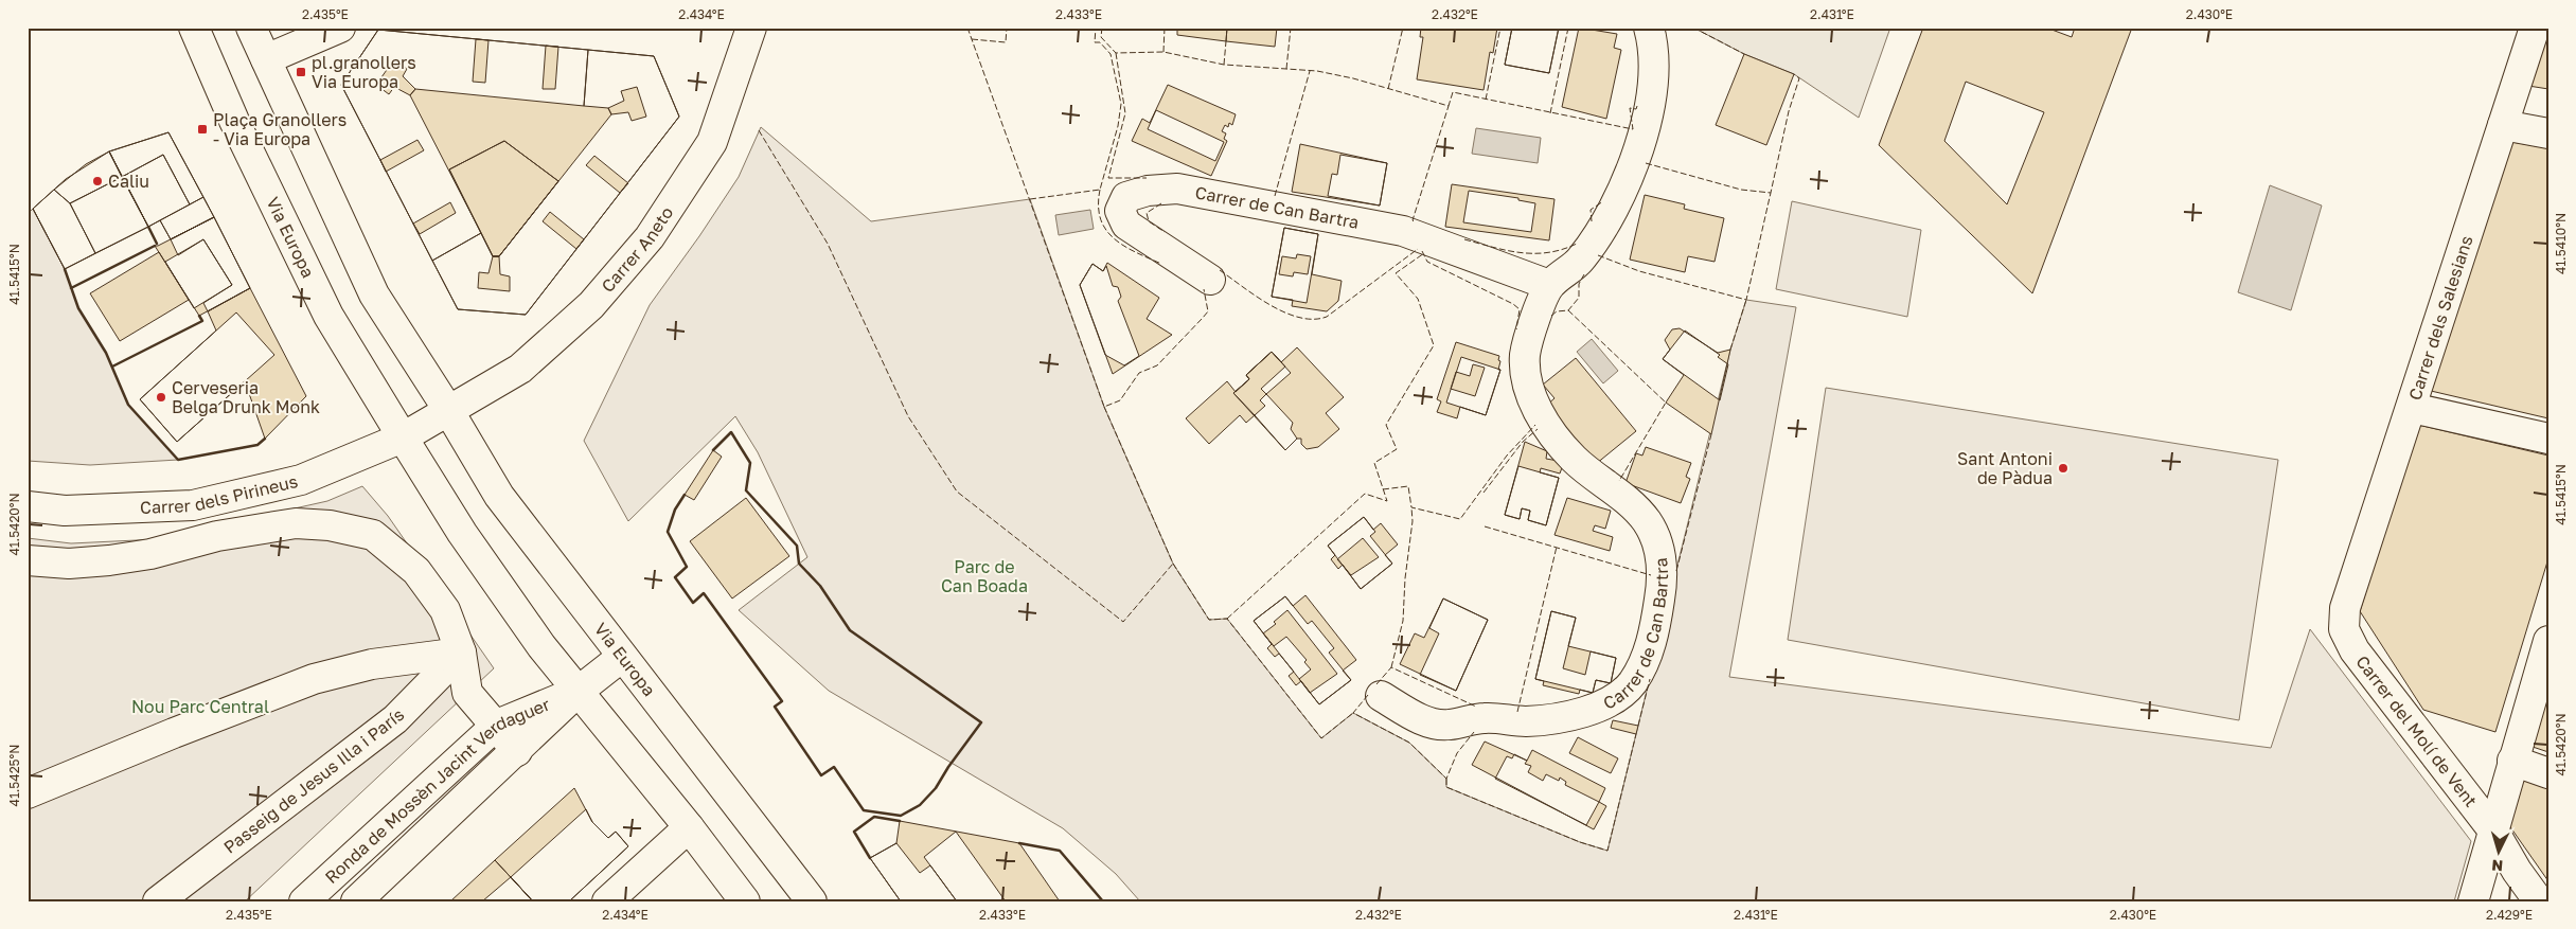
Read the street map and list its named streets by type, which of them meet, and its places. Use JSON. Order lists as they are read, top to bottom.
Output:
{
  "streets": {
    "street": [
      "Carrer de Can Bartra",
      "Via Europa",
      "Carrer Aneto",
      "Carrer dels Salesians",
      "Carrer dels Pirineus",
      "Carrer del Molí de Vent",
      "Passeig de Jesus Illa i París",
      "Ronda de Mossèn Jacint Verdaguer"
    ]
  },
  "crossings": [
    ["Via Europa", "Carrer Aneto"],
    ["Via Europa", "Carrer dels Pirineus"],
    ["Via Europa", "Ronda de Mossèn Jacint Verdaguer"],
    ["Carrer dels Salesians", "Carrer del Molí de Vent"]
  ],
  "parks": ["Parc de Can Boada", "Nou Parc Central"],
  "places": {
    "transit": ["pl.granollers Via Europa", "Plaça Granollers - Via Europa"],
    "other": ["Caliu", "Cerveseria Belga Drunk Monk", "Sant Antoni de Pàdua"]
  },
  "north": "bottom",
  "coordinates": [
    "2.435°E",
    "2.434°E",
    "2.433°E",
    "2.432°E",
    "2.431°E",
    "2.430°E",
    "41.5410°N",
    "41.5415°N",
    "41.5420°N",
    "41.5425°N",
    "2.429°E"
  ]
}
